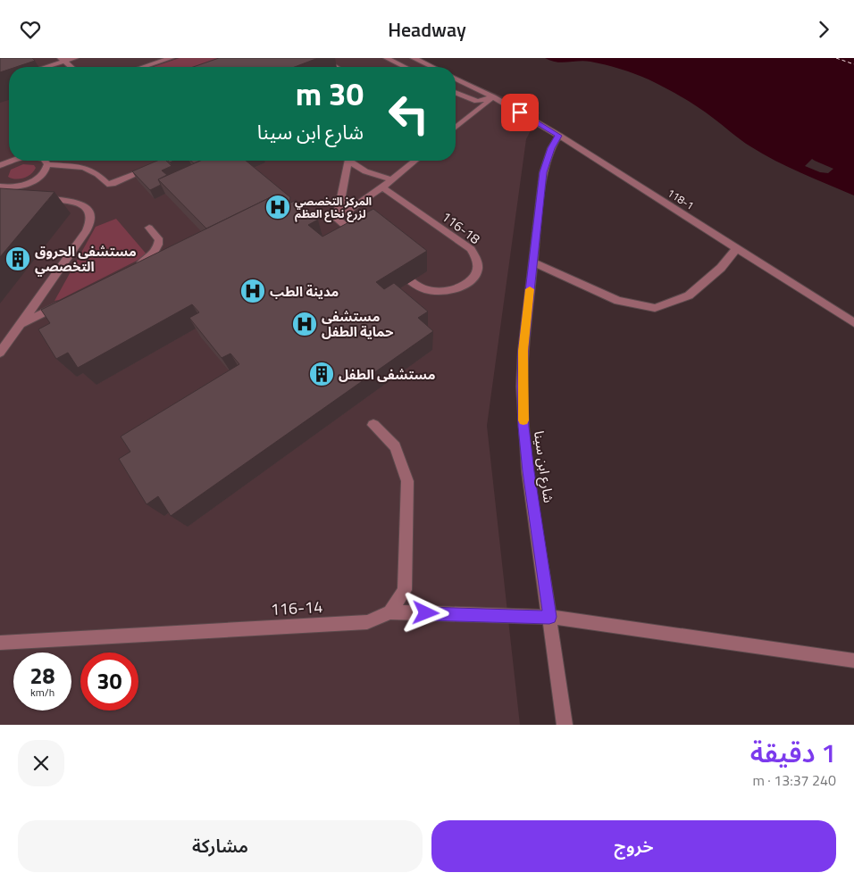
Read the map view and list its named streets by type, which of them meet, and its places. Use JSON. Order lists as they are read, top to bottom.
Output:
{
  "streets": {
    "street": [
      "118-1",
      "116-18",
      "شارع ابن سينا",
      "116-14"
    ]
  },
  "crossings": [
    ["118-1", "شارع ابن سينا"]
  ],
  "places": {
    "hospital": ["المركز التخصصي لزرع نخاع العظم", "مدينة الطب", "مستشفى حماية الطفل"],
    "building": ["مستشفى الحروق التخصصي", "مستشفى الطفل"]
  },
  "page": {
    "header": "Headway",
    "turn": ["30 m", "شارع ابن سينا"],
    "speed": "28 km/h",
    "limit": "30",
    "heading": ["1 دقيقة", "240 m · 13:37"],
    "buttons": ["خروج", "مشاركة"]
  }
}
